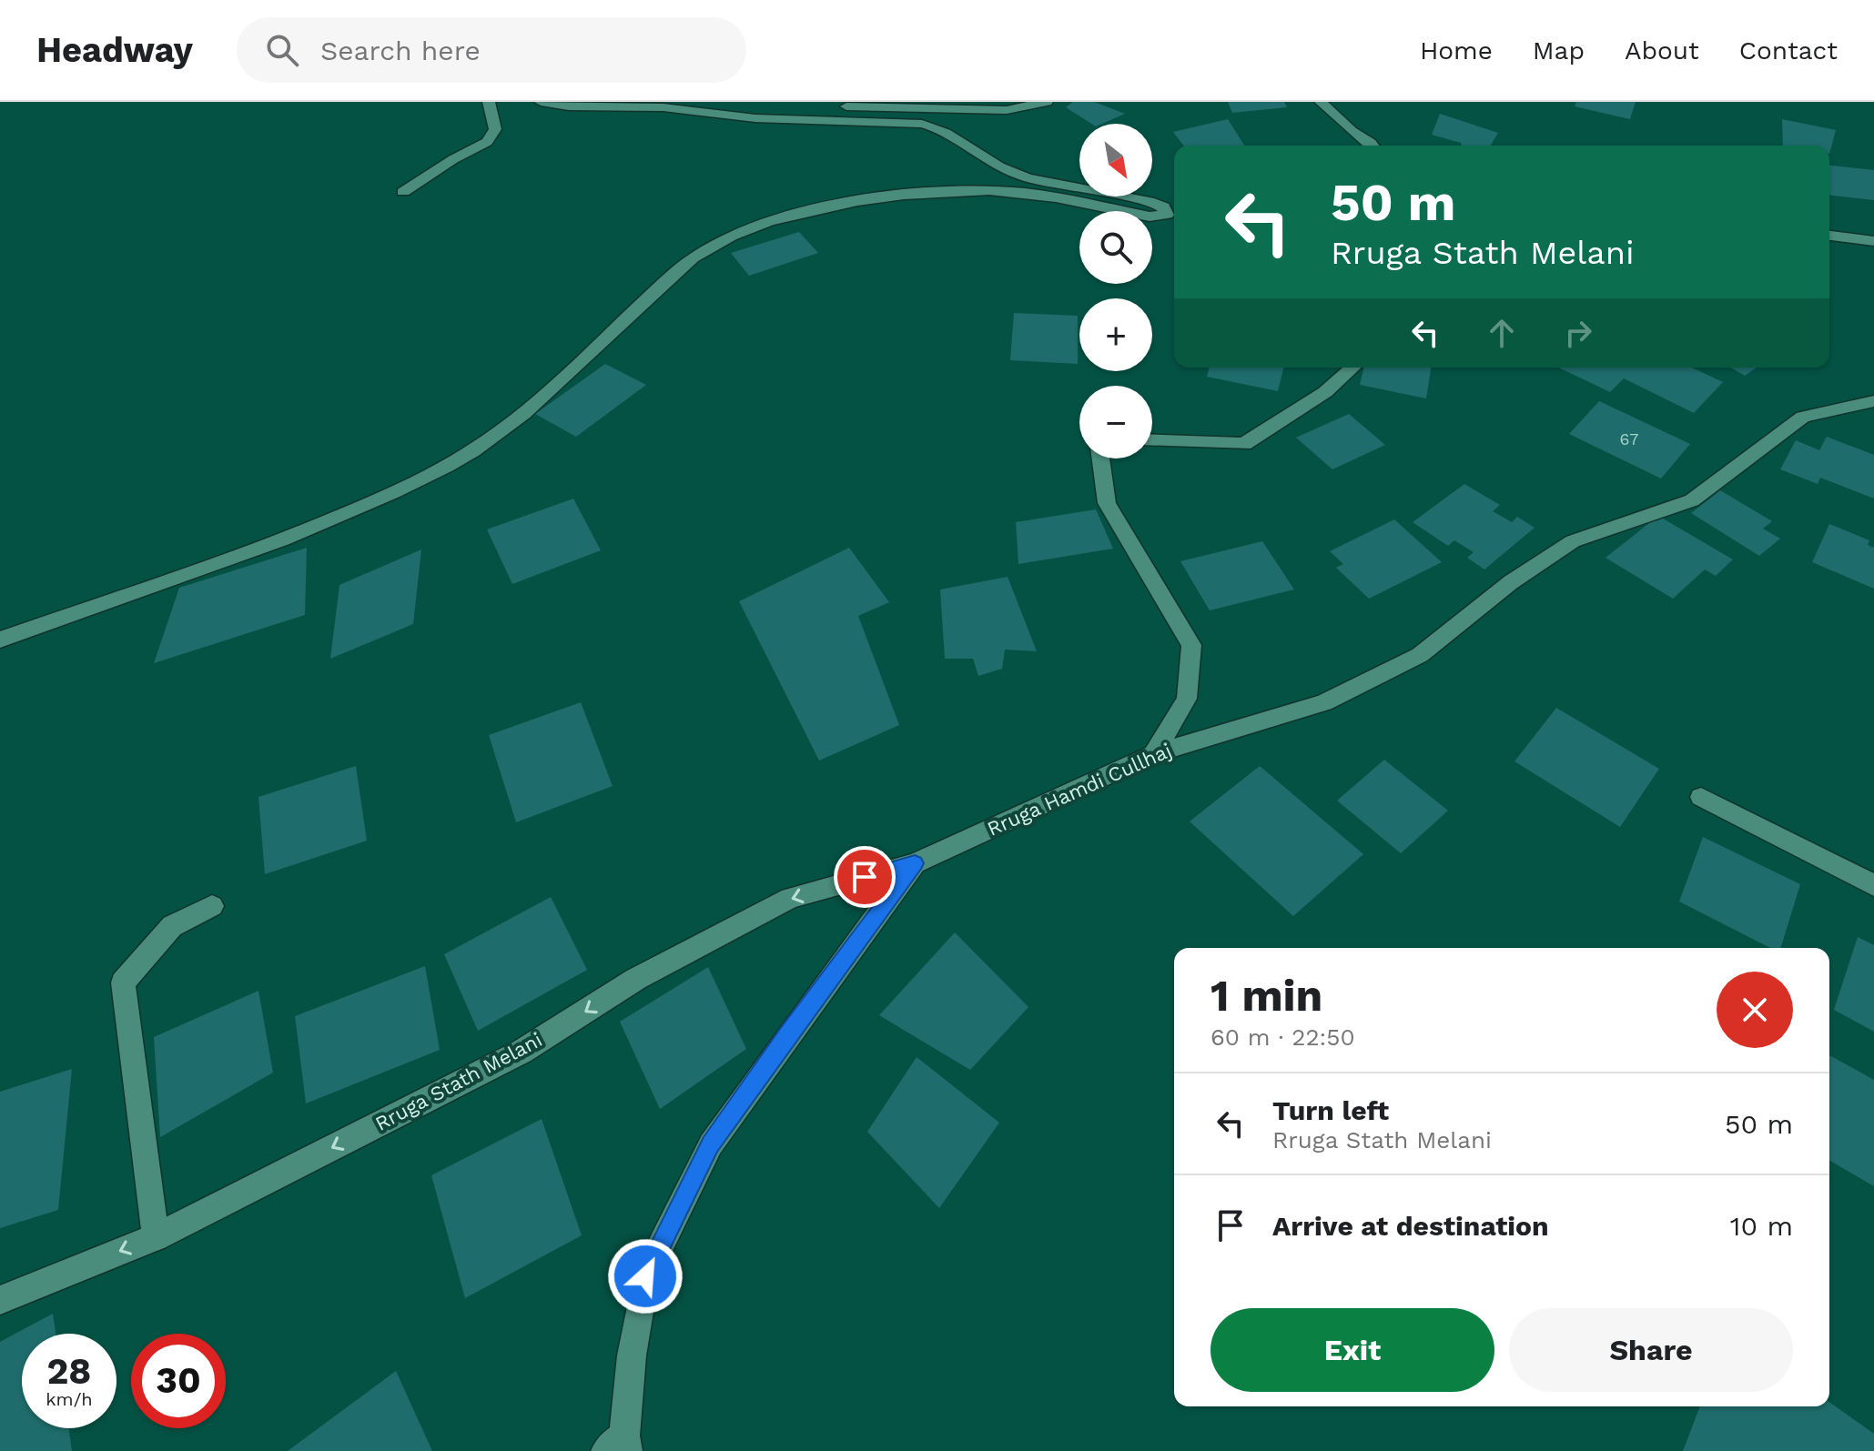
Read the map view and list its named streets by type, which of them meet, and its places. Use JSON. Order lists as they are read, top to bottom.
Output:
{
  "streets": {
    "street": ["Rruga Hamdi Cullhaj", "Rruga Stath Melani"]
  },
  "crossings": [
    ["Rruga Hamdi Cullhaj", "Rruga Stath Melani"]
  ],
  "one_way": ["Rruga Stath Melani"],
  "house_numbers": ["67"],
  "north": "bottom right",
  "page": {
    "header": "Headway",
    "search": "Search here",
    "nav": [
      "Home",
      "Map",
      "About",
      "Contact"
    ],
    "map_buttons": ["+", "−"],
    "turn": ["50 m", "Rruga Stath Melani"],
    "heading": ["1 min", "60 m · 22:50"],
    "list": [
      {
        "name": "Turn left",
        "note": "Rruga Stath Melani",
        "value": "50 m"
      },
      {
        "name": "Arrive at destination",
        "value": "10 m"
      }
    ],
    "buttons": ["Exit", "Share"],
    "speed": "28 km/h",
    "limit": "30"
  }
}
